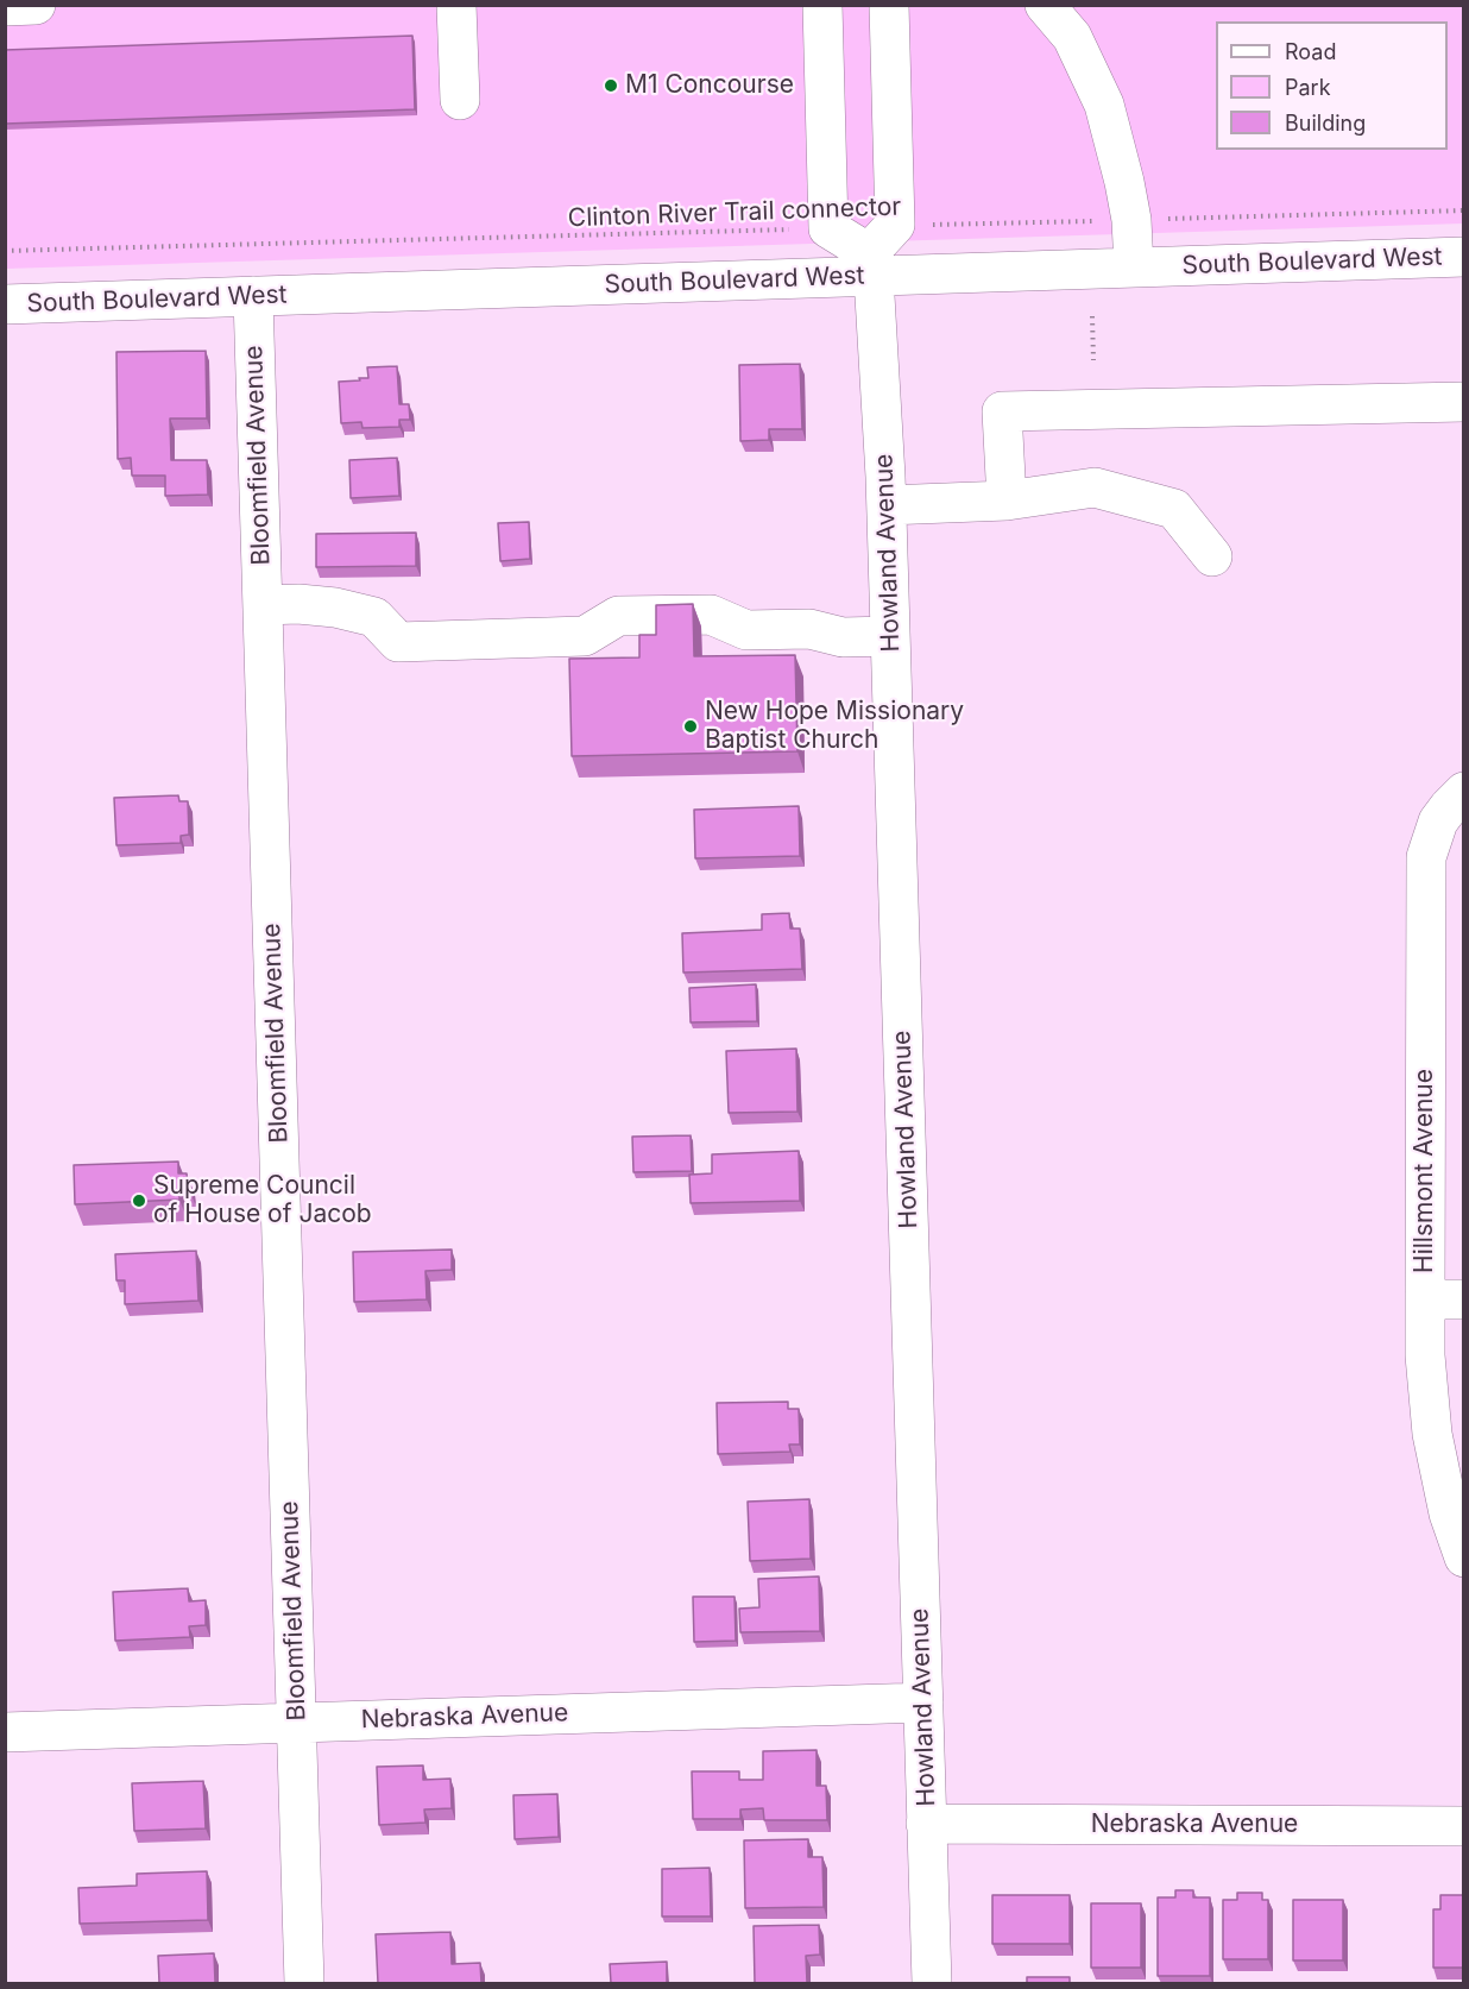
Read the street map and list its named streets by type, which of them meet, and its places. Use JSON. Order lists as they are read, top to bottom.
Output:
{
  "streets": {
    "street": [
      "South Boulevard West",
      "Bloomfield Avenue",
      "Howland Avenue",
      "Hillsmont Avenue",
      "Nebraska Avenue"
    ],
    "path": ["Clinton River Trail connector"]
  },
  "crossings": [
    ["South Boulevard West", "Bloomfield Avenue"],
    ["South Boulevard West", "Howland Avenue"],
    ["Bloomfield Avenue", "Nebraska Avenue"],
    ["Howland Avenue", "Nebraska Avenue"]
  ],
  "places": ["M1 Concourse", "New Hope Missionary Baptist Church", "Supreme Council of House of Jacob"],
  "legend": ["Road", "Park", "Building"]
}
